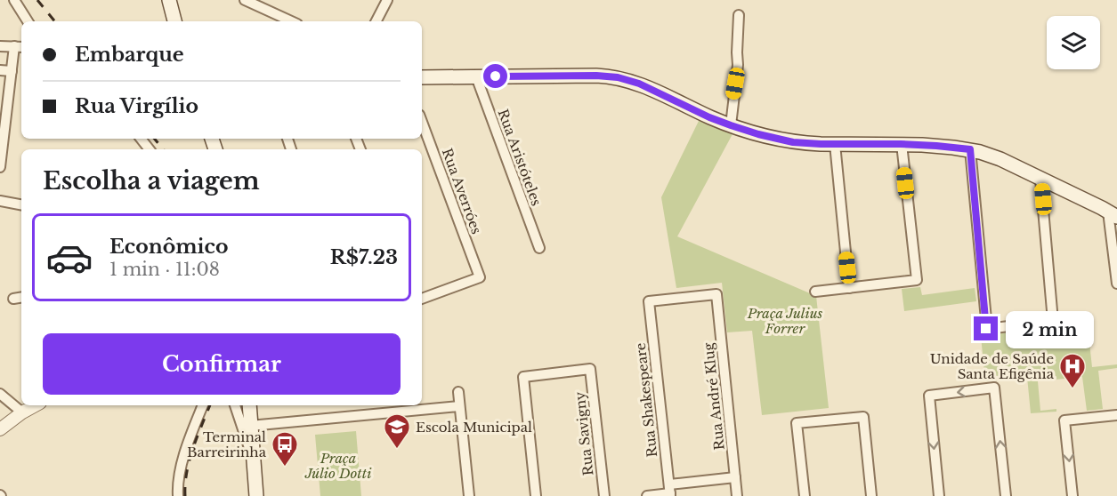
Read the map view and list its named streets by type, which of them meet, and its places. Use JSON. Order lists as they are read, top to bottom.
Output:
{
  "streets": {
    "street": [
      "Rua Aristóteles",
      "Rua Averróes",
      "Rua André Klug",
      "Rua Shakespeare",
      "Rua Savigny"
    ]
  },
  "crossings": [
    ["Rua André Klug", "Rua Shakespeare"]
  ],
  "parks": ["Praça Julius Forrer", "Praça Júlio Dotti"],
  "places": {
    "hospital": ["Unidade de Saúde Santa Efigênia"],
    "school or university": ["Escola Municipal"],
    "bus stop": ["Terminal Barreirinha"]
  },
  "page": {
    "banner": ["Embarque", "Rua Virgílio"],
    "heading": "Escolha a viagem",
    "list": [
      {
        "name": "Econômico",
        "note": "1 min · 11:08",
        "value": "R$7.23"
      }
    ],
    "bubble": "2 min",
    "buttons": "Confirmar"
  }
}
